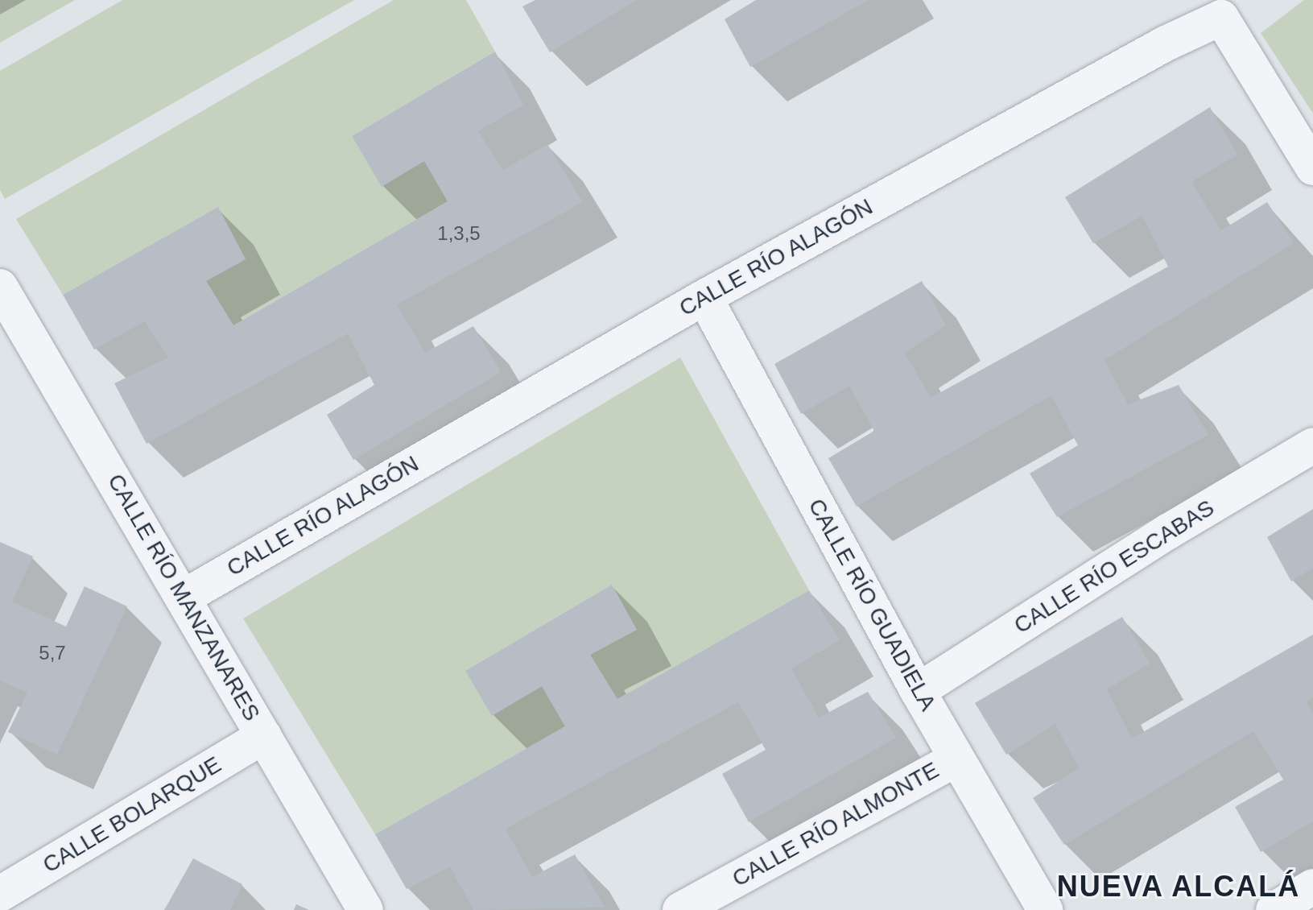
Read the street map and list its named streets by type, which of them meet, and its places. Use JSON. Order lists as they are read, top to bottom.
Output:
{
  "streets": {
    "street": [
      "CALLE RÍO ALAGÓN",
      "CALLE RÍO ESCABAS",
      "CALLE RÍO MANZANARES",
      "CALLE RÍO GUADIELA",
      "CALLE BOLARQUE",
      "CALLE RÍO ALMONTE"
    ]
  },
  "crossings": [
    ["CALLE RÍO ALAGÓN", "CALLE RÍO MANZANARES"],
    ["CALLE RÍO ALAGÓN", "CALLE RÍO GUADIELA"],
    ["CALLE RÍO ESCABAS", "CALLE RÍO GUADIELA"],
    ["CALLE RÍO MANZANARES", "CALLE BOLARQUE"],
    ["CALLE RÍO GUADIELA", "CALLE RÍO ALMONTE"]
  ],
  "districts": ["NUEVA ALCALÁ"],
  "house_numbers": ["1,3,5", "5,7"]
}
